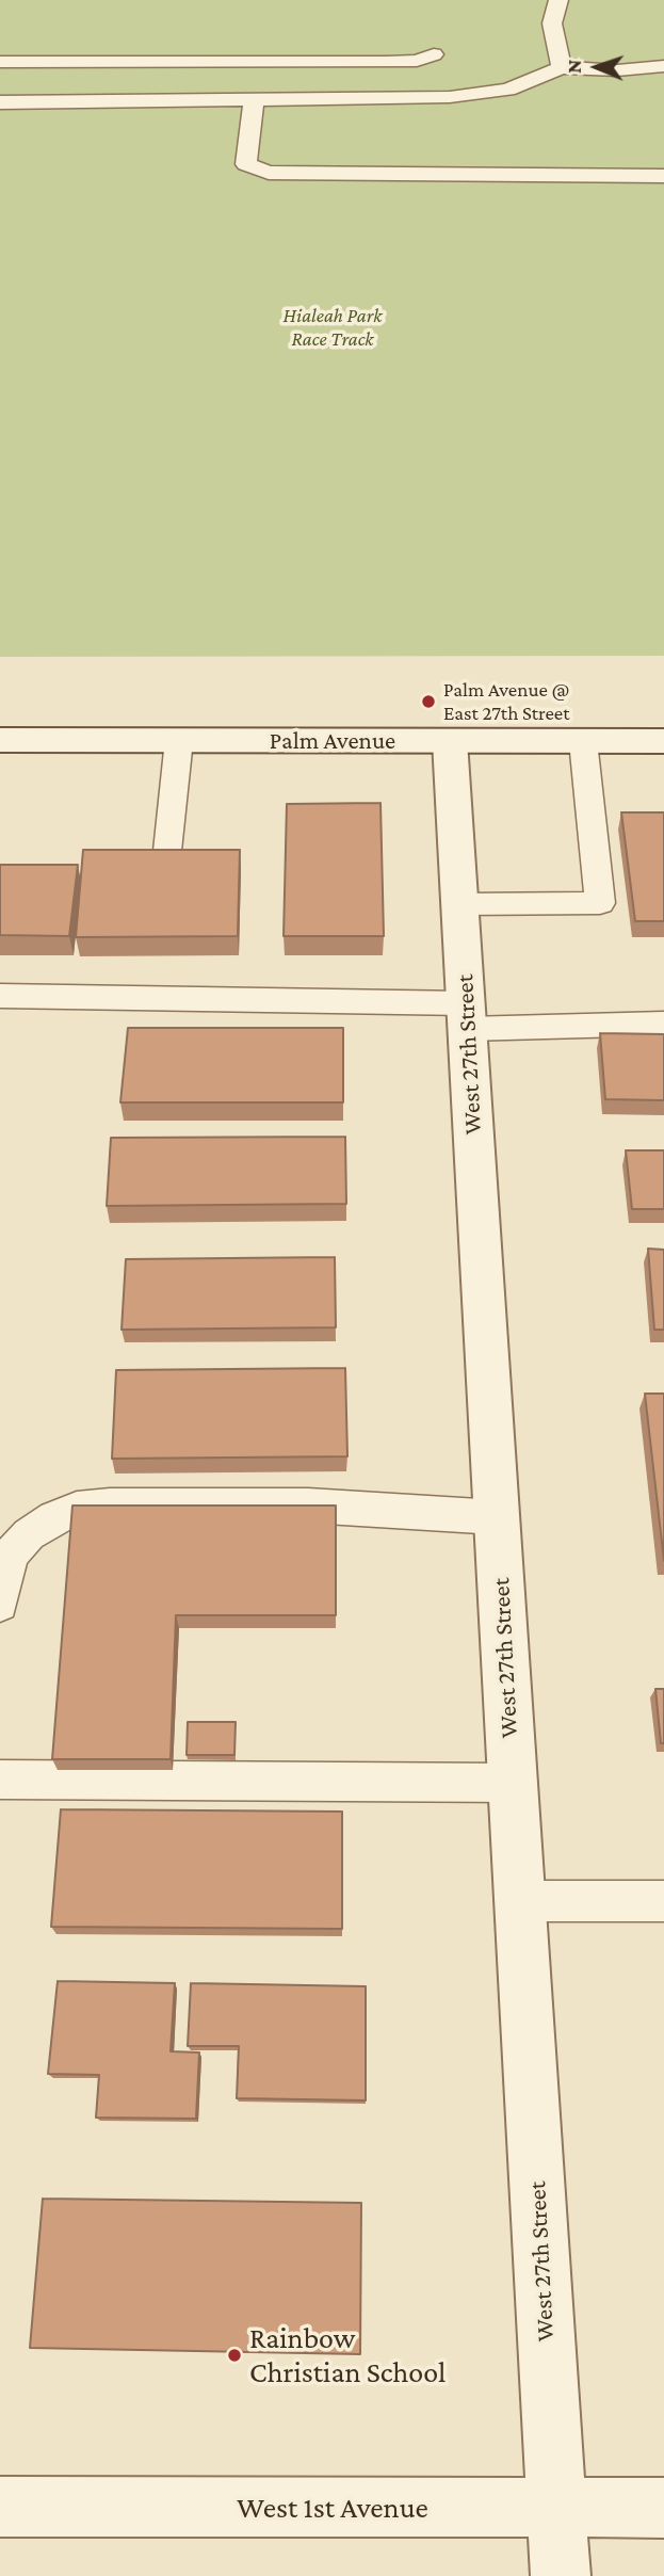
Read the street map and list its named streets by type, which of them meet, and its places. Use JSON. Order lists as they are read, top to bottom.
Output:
{
  "streets": {
    "street": ["Palm Avenue", "West 27th Street", "West 1st Avenue"]
  },
  "crossings": [
    ["Palm Avenue", "West 27th Street"],
    ["West 27th Street", "West 1st Avenue"]
  ],
  "parks": ["Hialeah Park Race Track"],
  "places": ["Palm Avenue @ East 27th Street", "Rainbow Christian School"],
  "north": "left"
}
